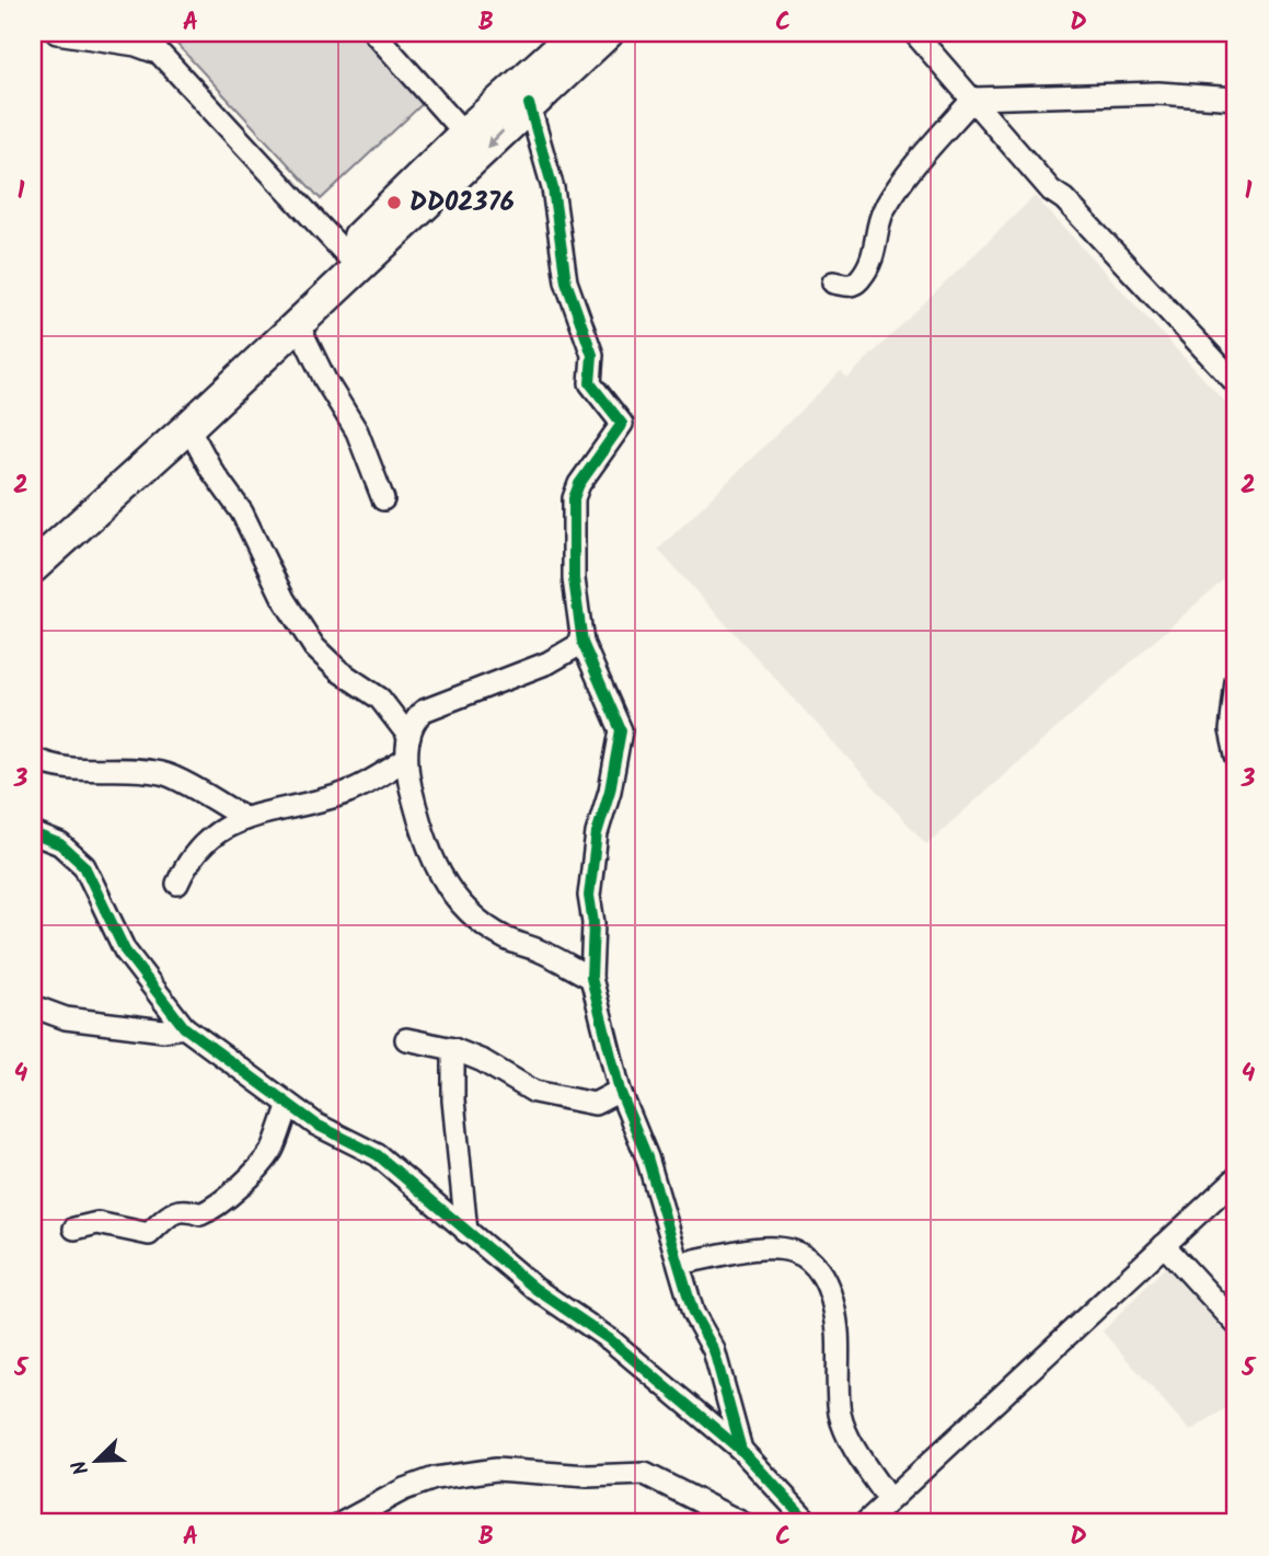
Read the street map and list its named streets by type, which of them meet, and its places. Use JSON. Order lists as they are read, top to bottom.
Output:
{
  "places": ["DD02376"],
  "north": "bottom left",
  "grid": {
    "columns": [
      "A",
      "B",
      "C",
      "D"
    ],
    "rows": [
      "1",
      "2",
      "3",
      "4",
      "5"
    ]
  }
}
